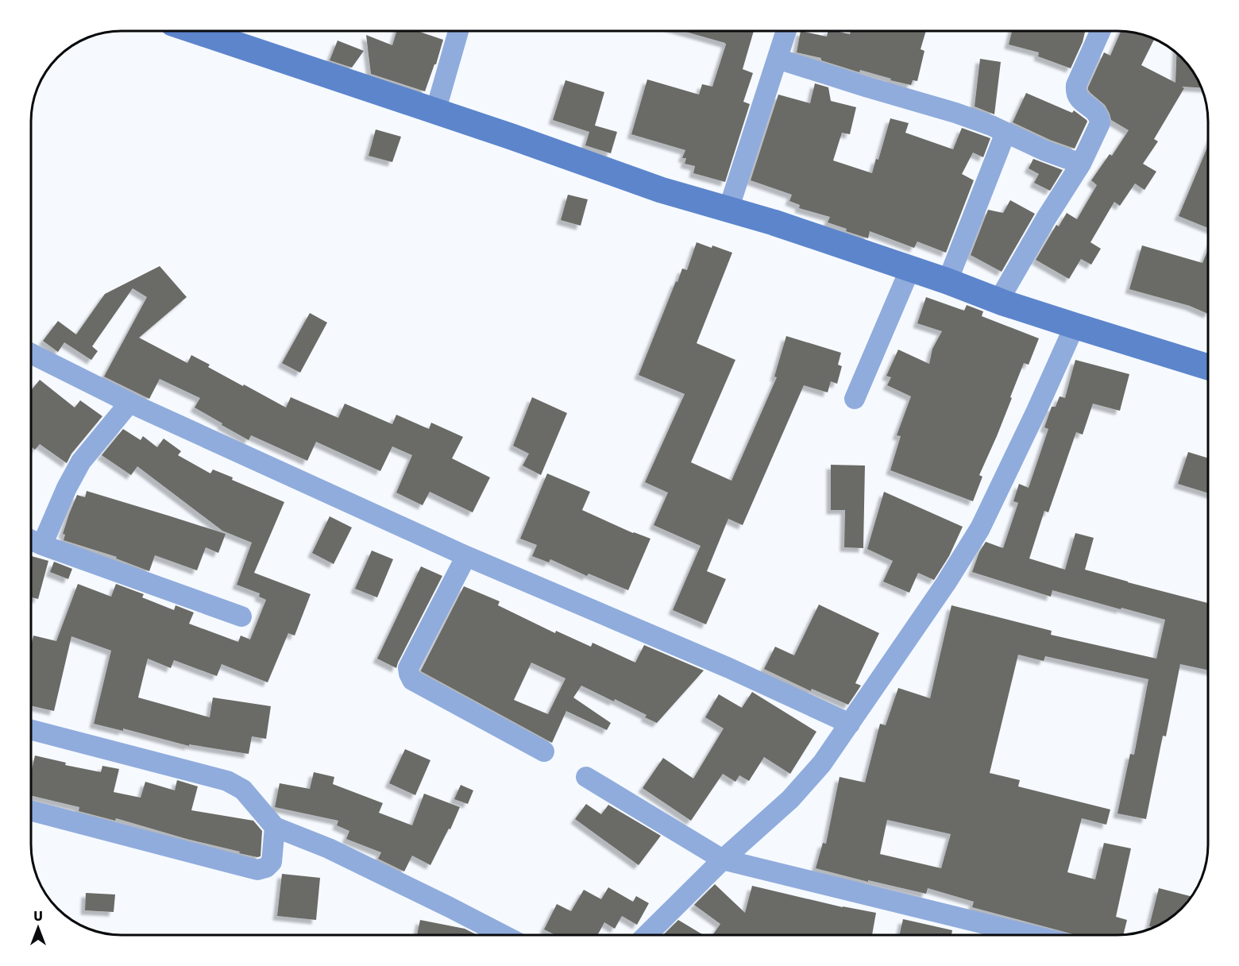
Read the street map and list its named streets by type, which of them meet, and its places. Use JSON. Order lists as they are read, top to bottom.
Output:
{
  "north": "top"
}
